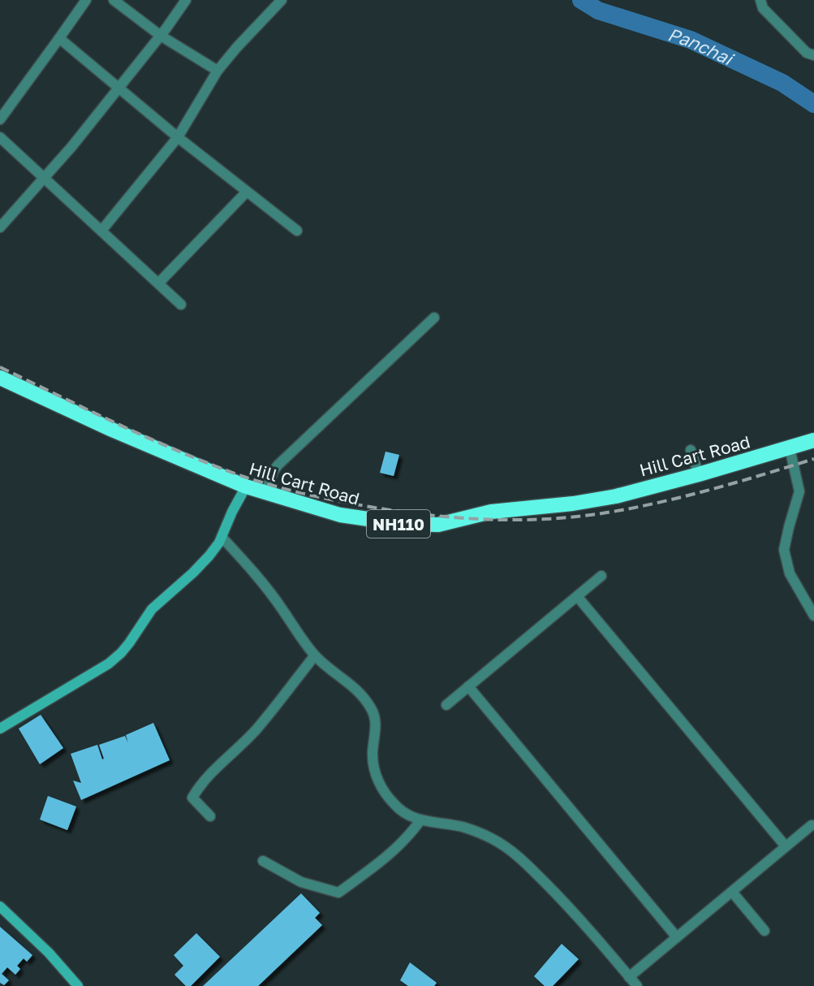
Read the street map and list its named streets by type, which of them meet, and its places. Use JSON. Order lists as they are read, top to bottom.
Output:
{
  "streets": {
    "highway": ["Hill Cart Road", "NH110"]
  },
  "water": ["Panchai"]
}
